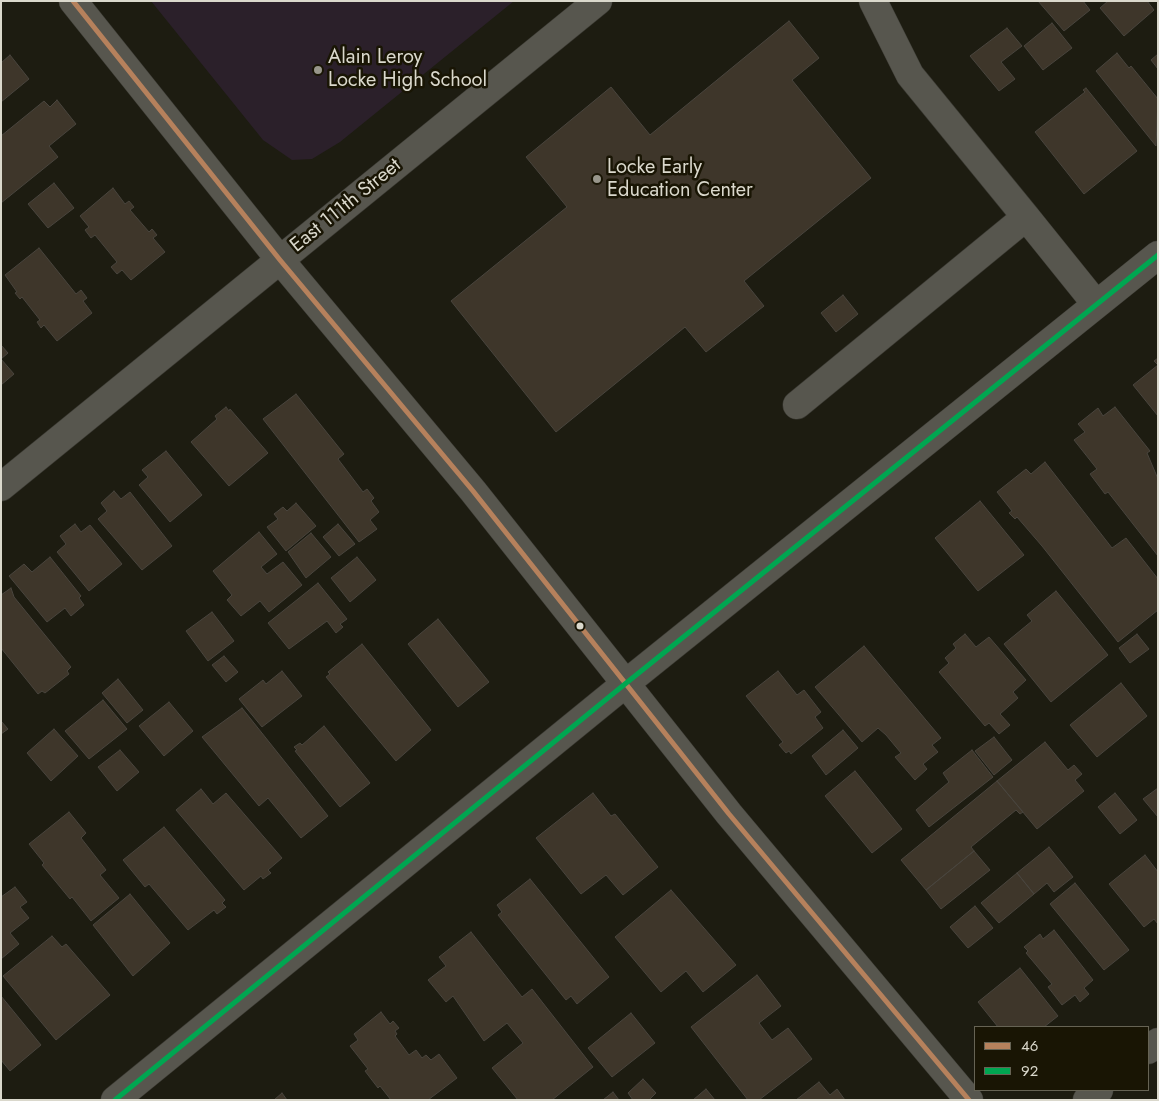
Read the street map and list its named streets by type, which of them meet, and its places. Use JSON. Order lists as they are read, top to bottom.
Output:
{
  "streets": {
    "street": ["East 111th Street"]
  },
  "places": ["Alain Leroy Locke High School", "Locke Early Education Center"],
  "lines": ["transit line 46", "transit line 92"],
  "legend": ["46", "92"]
}
